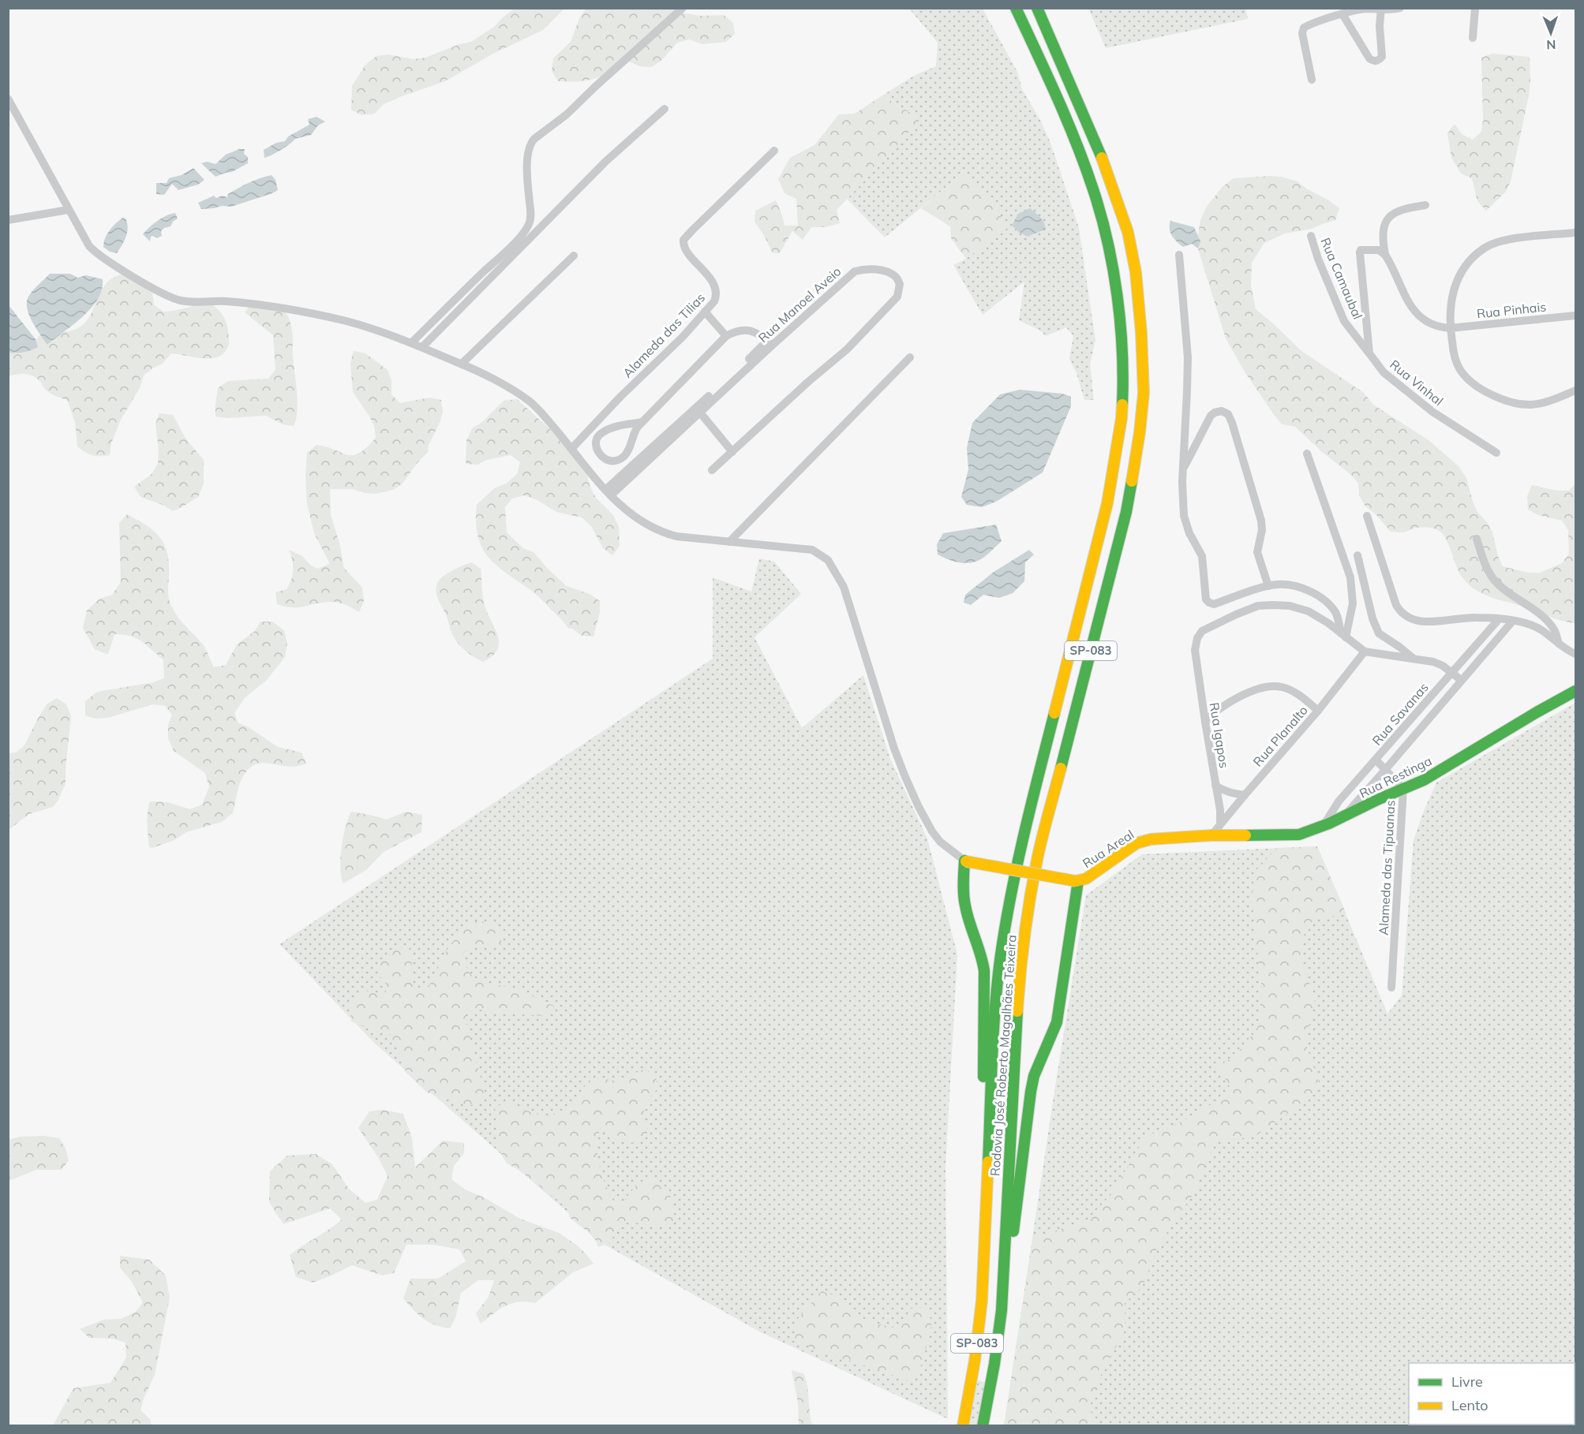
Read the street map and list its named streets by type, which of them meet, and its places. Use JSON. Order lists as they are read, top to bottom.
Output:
{
  "streets": {
    "main road": [
      "SP-083",
      "Rua Restinga",
      "Rua Areal",
      "Rodovia José Roberto Magalhães Teixeira"
    ],
    "street": [
      "Rua Camaubal",
      "Rua Manoel Aveio",
      "Rua Pinhais",
      "Alameda das Tilias",
      "Rua Vinhal",
      "Rua Savanas",
      "Rua Igapos",
      "Rua Planalto",
      "Alameda das Tipuanas"
    ]
  },
  "crossings": [
    ["Rua Camaubal", "Rua Vinhal"],
    ["Rua Savanas", "Rua Restinga"],
    ["Rua Savanas", "Alameda das Tipuanas"],
    ["Rua Igapos", "Rua Planalto"],
    ["Rua Planalto", "Rua Restinga"],
    ["Rua Planalto", "Rua Areal"],
    ["Rua Restinga", "Rua Areal"],
    ["Rua Restinga", "Alameda das Tipuanas"]
  ],
  "legend": ["Livre", "Lento"],
  "north": "bottom"
}
